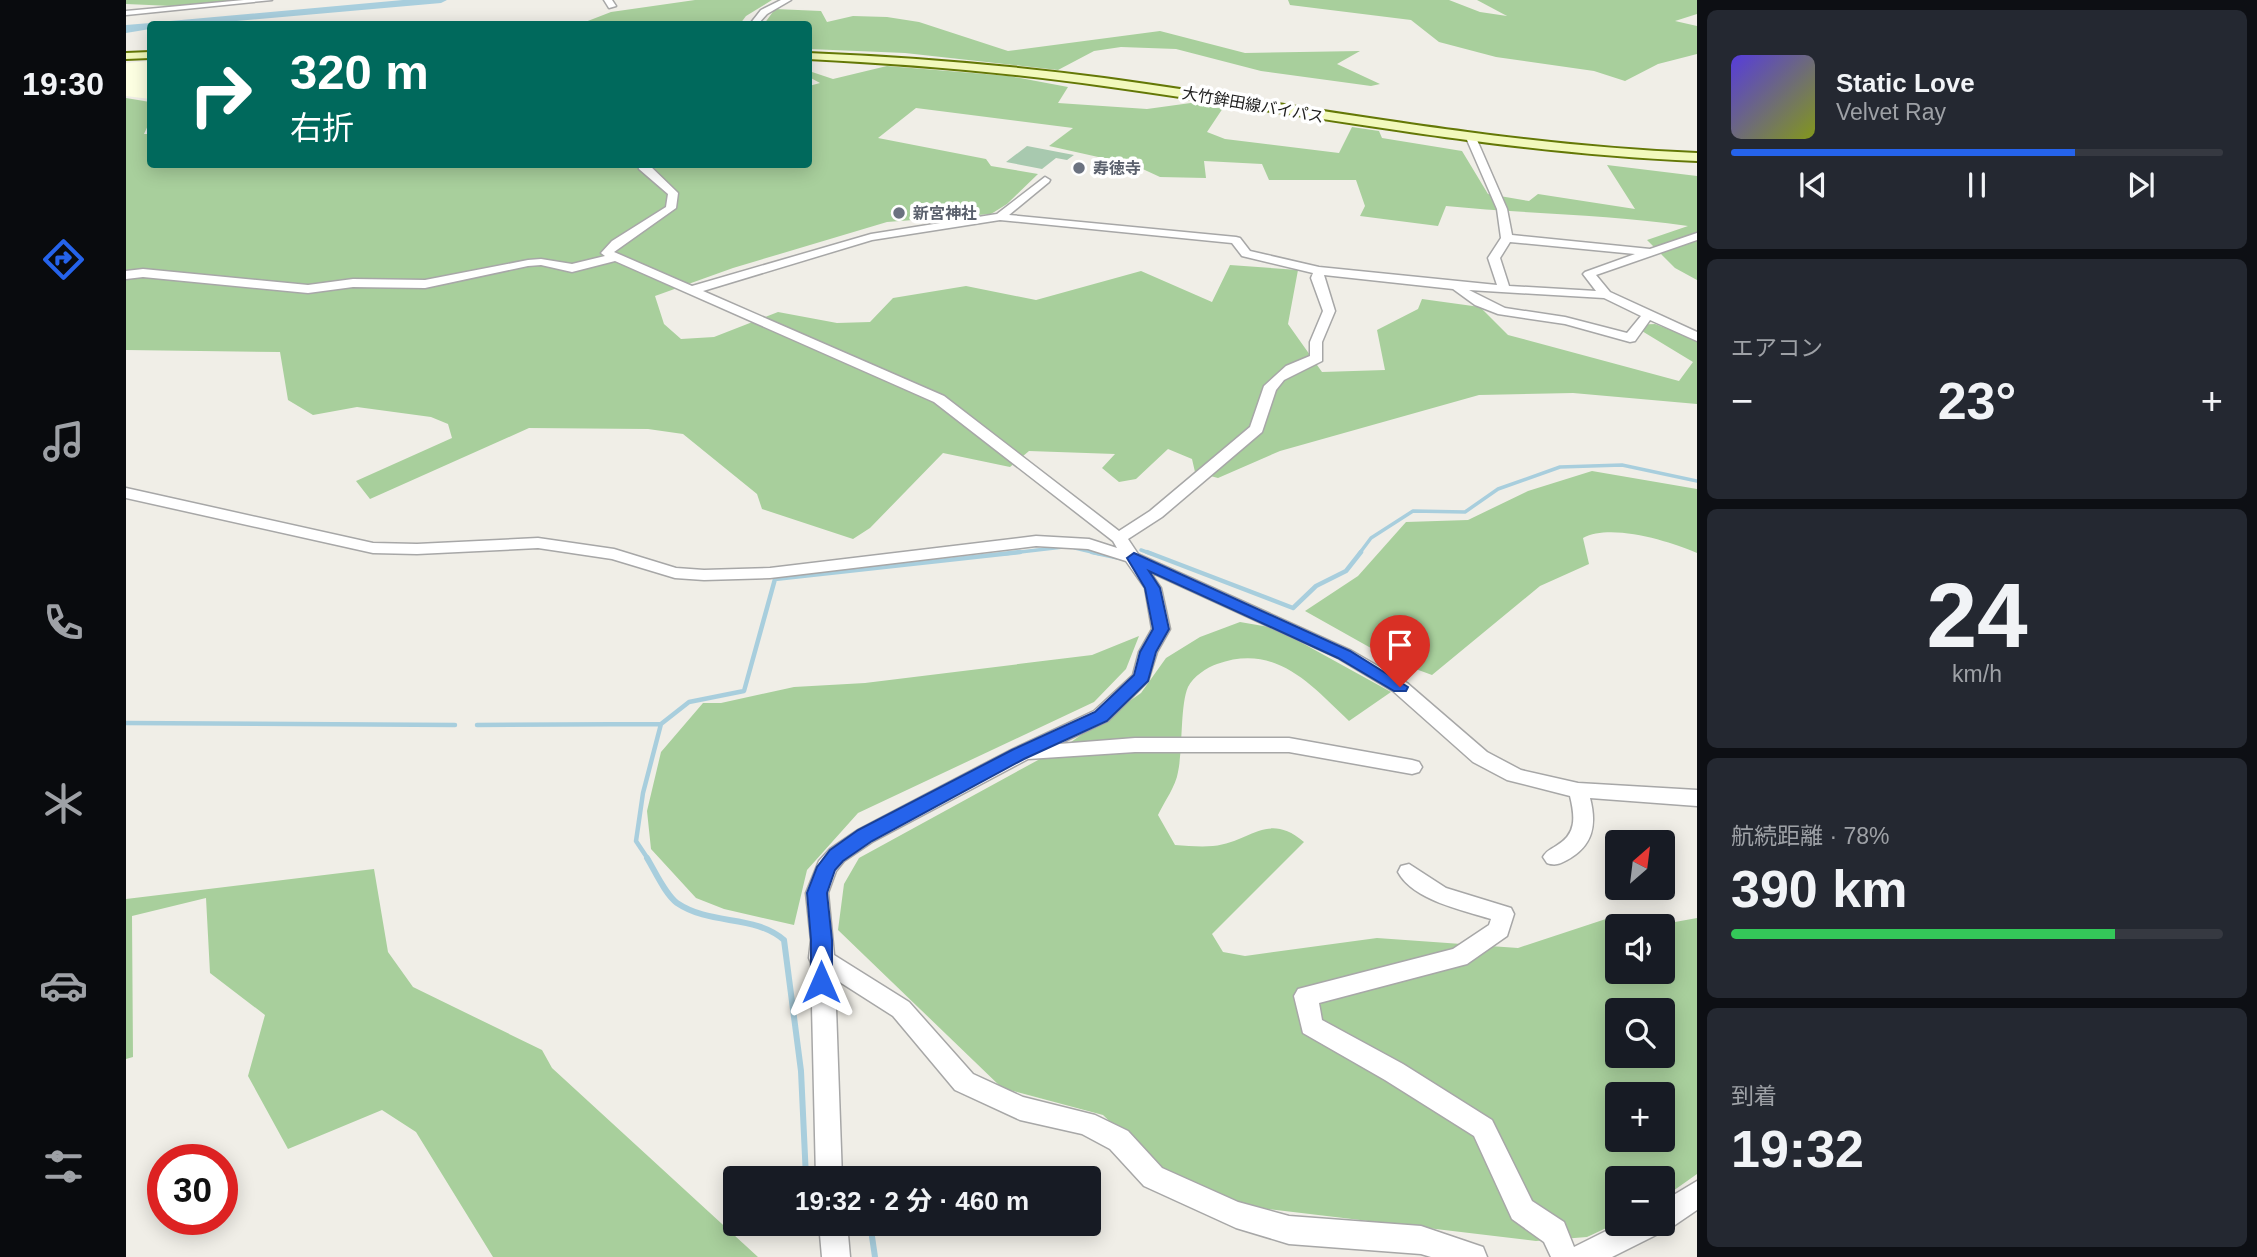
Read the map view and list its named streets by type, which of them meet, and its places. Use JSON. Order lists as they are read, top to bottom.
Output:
{
  "streets": {
    "main road": ["大竹鉾田線バイパス"]
  },
  "places": ["寿徳寺", "新宮神社"],
  "north": "top right",
  "page": {
    "tabs": "19:30",
    "turn": ["320 m", "右折"],
    "song": ["Static Love", "Velvet Ray"],
    "tile": [
      "エアコン",
      ["24", "km/h"],
      ["航続距離 · 78%", "390 km"],
      ["到着", "19:32"]
    ],
    "heat": ["−", "23°", "+"],
    "map_buttons": ["+", "−"],
    "limit": "30",
    "trip": "19:32 · 2 分 · 460 m"
  }
}
